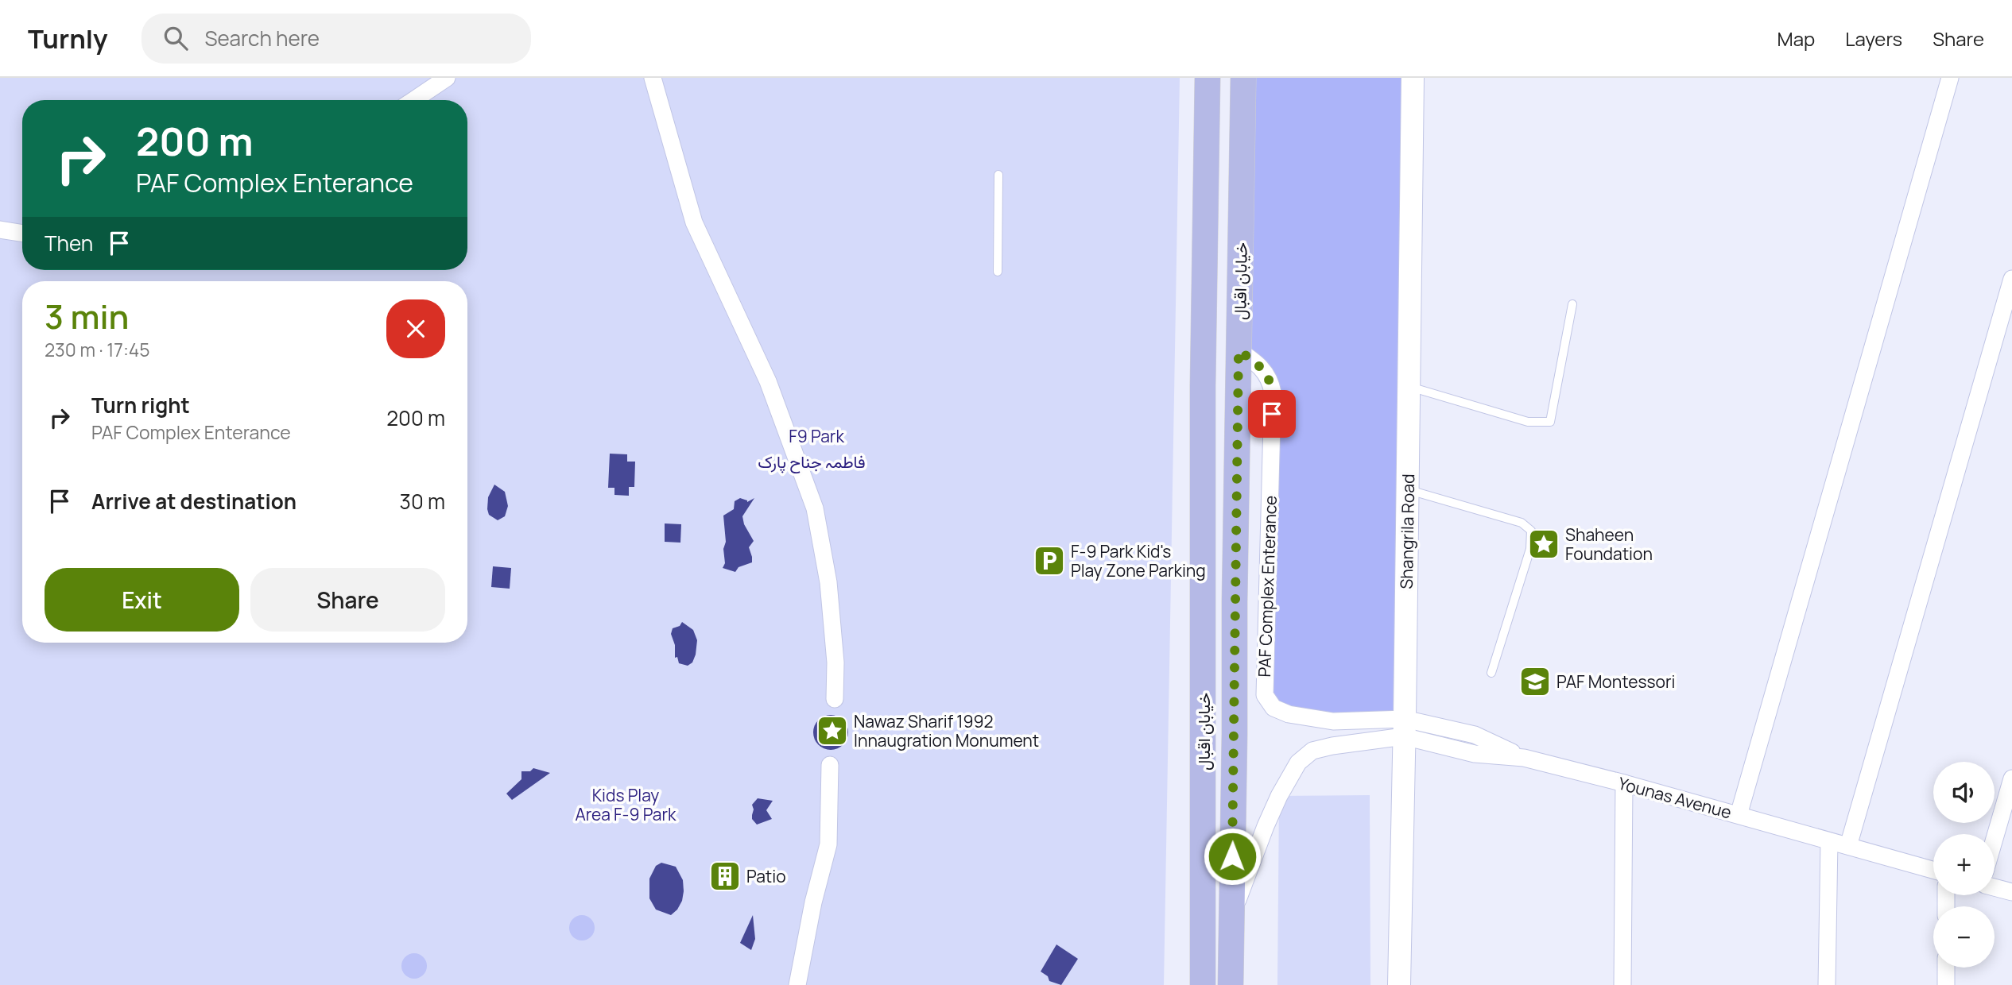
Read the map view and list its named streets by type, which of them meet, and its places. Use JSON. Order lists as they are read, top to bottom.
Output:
{
  "streets": {
    "main road": ["خیابان اقبال"],
    "street": ["Shangrila Road", "PAF Complex Enterance", "Younas Avenue"]
  },
  "crossings": [
    ["خیابان اقبال", "PAF Complex Enterance"],
    ["Shangrila Road", "PAF Complex Enterance"],
    ["PAF Complex Enterance", "Younas Avenue"]
  ],
  "parks": ["F9 Park", "فاطمہ جناح پارک", "Kids Play Area F-9 Park"],
  "places": {
    "place": ["Shaheen Foundation", "Nawaz Sharif 1992 Innaugration Monument"],
    "parking": ["F-9 Park Kid's Play Zone Parking"],
    "school or university": ["PAF Montessori"],
    "building": ["Patio"]
  },
  "page": {
    "header": "Turnly",
    "search": "Search here",
    "nav": ["Map", "Layers", "Share"],
    "turn": ["200 m", "PAF Complex Enterance"],
    "then": "Then",
    "heading": ["3 min", "230 m · 17:45"],
    "list": [
      {
        "name": "Turn right",
        "note": "PAF Complex Enterance",
        "value": "200 m"
      },
      {
        "name": "Arrive at destination",
        "value": "30 m"
      }
    ],
    "buttons": ["Exit", "Share"],
    "map_buttons": ["+", "−"]
  }
}
